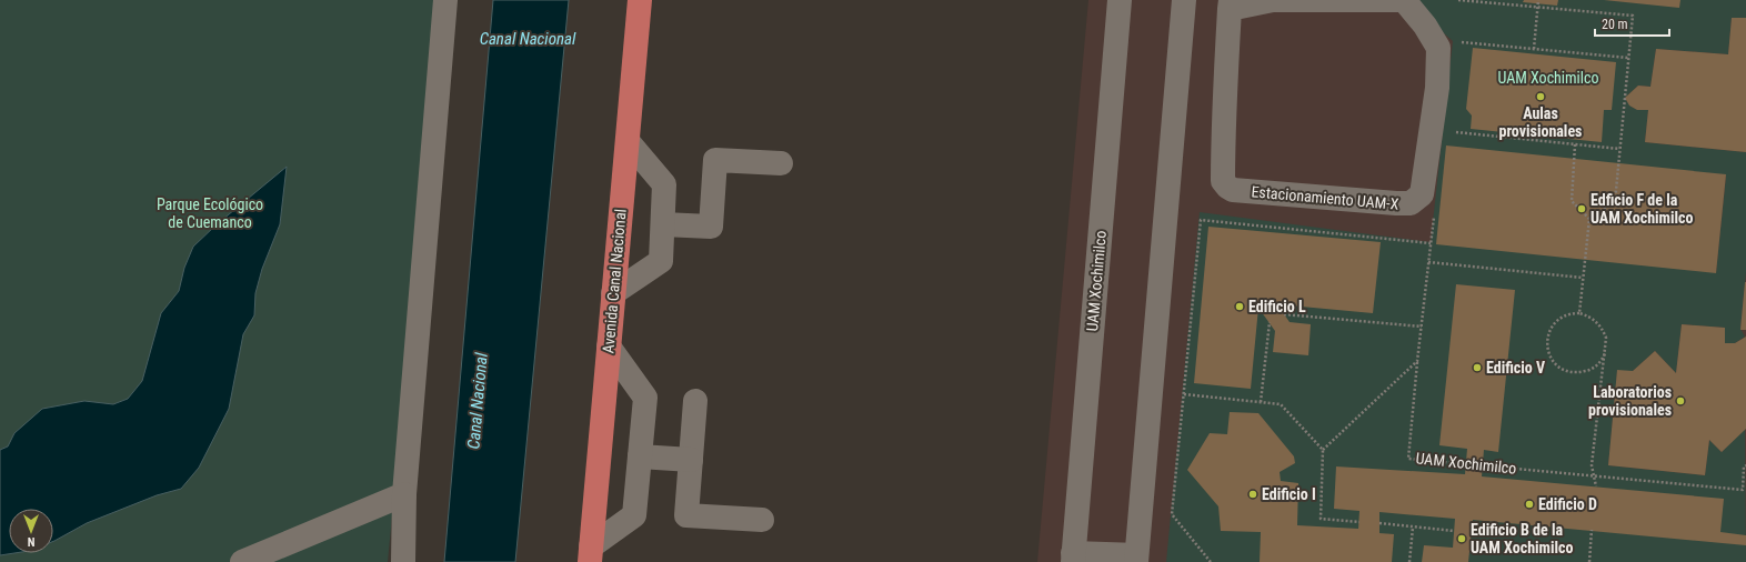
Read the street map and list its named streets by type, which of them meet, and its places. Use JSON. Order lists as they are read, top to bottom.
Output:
{
  "streets": {
    "main road": ["Avenida Canal Nacional"],
    "lane": ["Estacionamiento UAM-X", "UAM Xochimilco"]
  },
  "water": ["Canal Nacional"],
  "parks": ["UAM Xochimilco", "Parque Ecológico de Cuemanco"],
  "places": [
    "Aulas provisionales",
    "Edficio F de la UAM Xochimilco",
    "Edificio L",
    "Edificio V",
    "Laboratorios provisionales",
    "Edificio I",
    "Edificio D",
    "Edificio B de la UAM Xochimilco"
  ],
  "scale_bar": "20 m",
  "north": "bottom"
}
